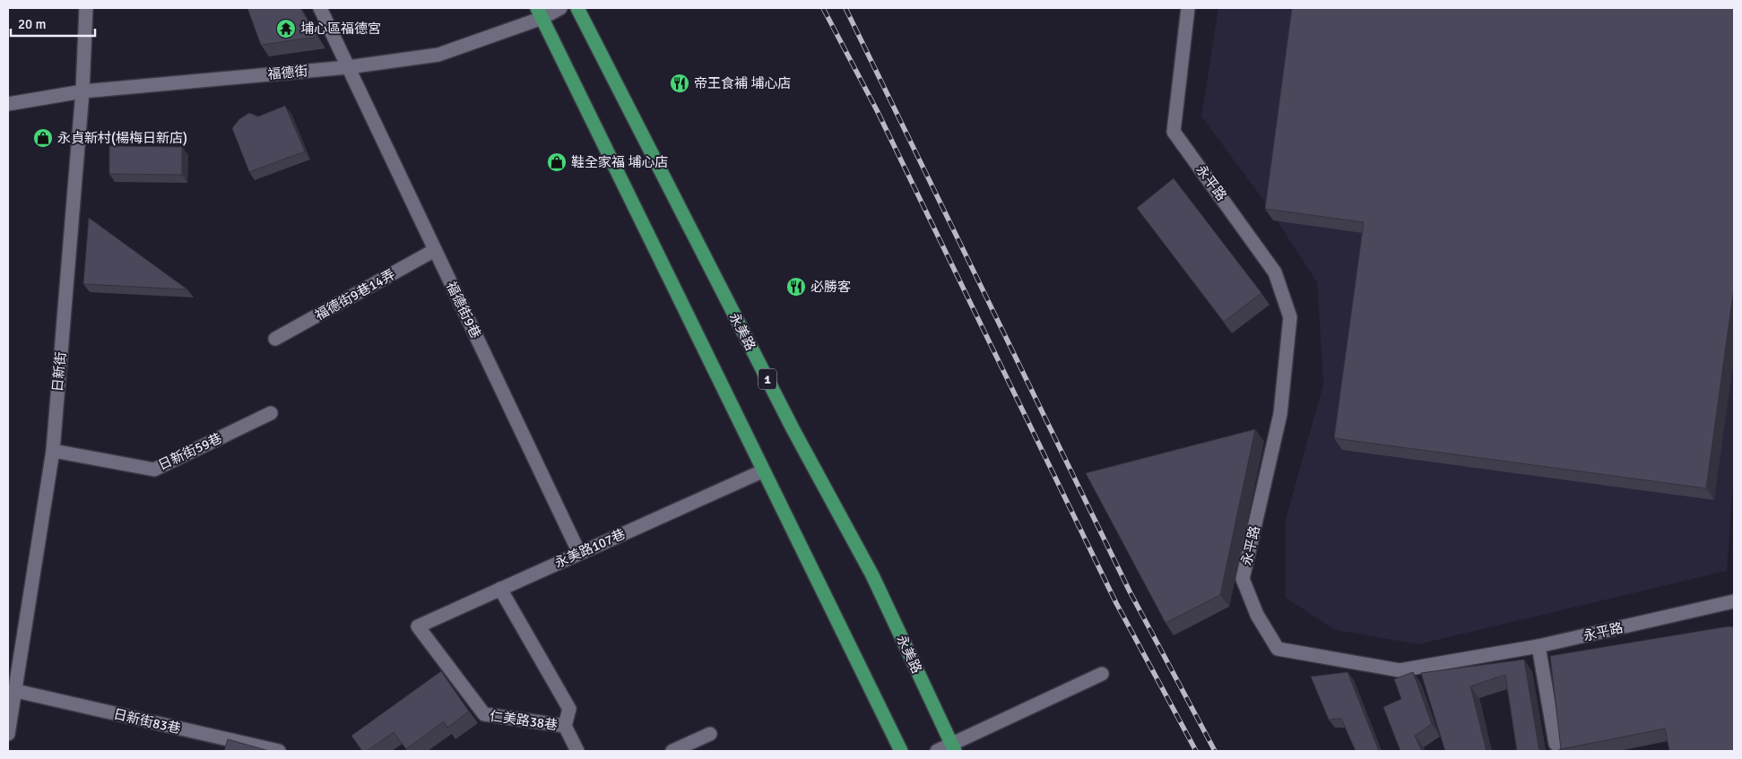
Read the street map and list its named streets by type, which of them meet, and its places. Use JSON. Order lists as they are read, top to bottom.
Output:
{
  "streets": {
    "main road": ["永美路", "1"],
    "street": [
      "福德街",
      "永平路",
      "福德街9巷14弄",
      "福德街9巷",
      "日新街",
      "日新街59巷",
      "永美路107巷",
      "仁美路38巷",
      "日新街83巷"
    ]
  },
  "crossings": [
    ["福德街", "福德街9巷"],
    ["福德街", "日新街"],
    ["福德街9巷14弄", "福德街9巷"],
    ["福德街9巷", "永美路107巷"],
    ["日新街", "日新街59巷"],
    ["日新街", "日新街83巷"],
    ["永美路107巷", "仁美路38巷"]
  ],
  "places": {
    "temple": ["埔心區福德宮"],
    "restaurant": ["帝王食補 埔心店", "必勝客"],
    "shop": ["永貞新村(楊梅日新店)", "鞋全家福 埔心店"]
  },
  "scale_bar": "20 m"
}
